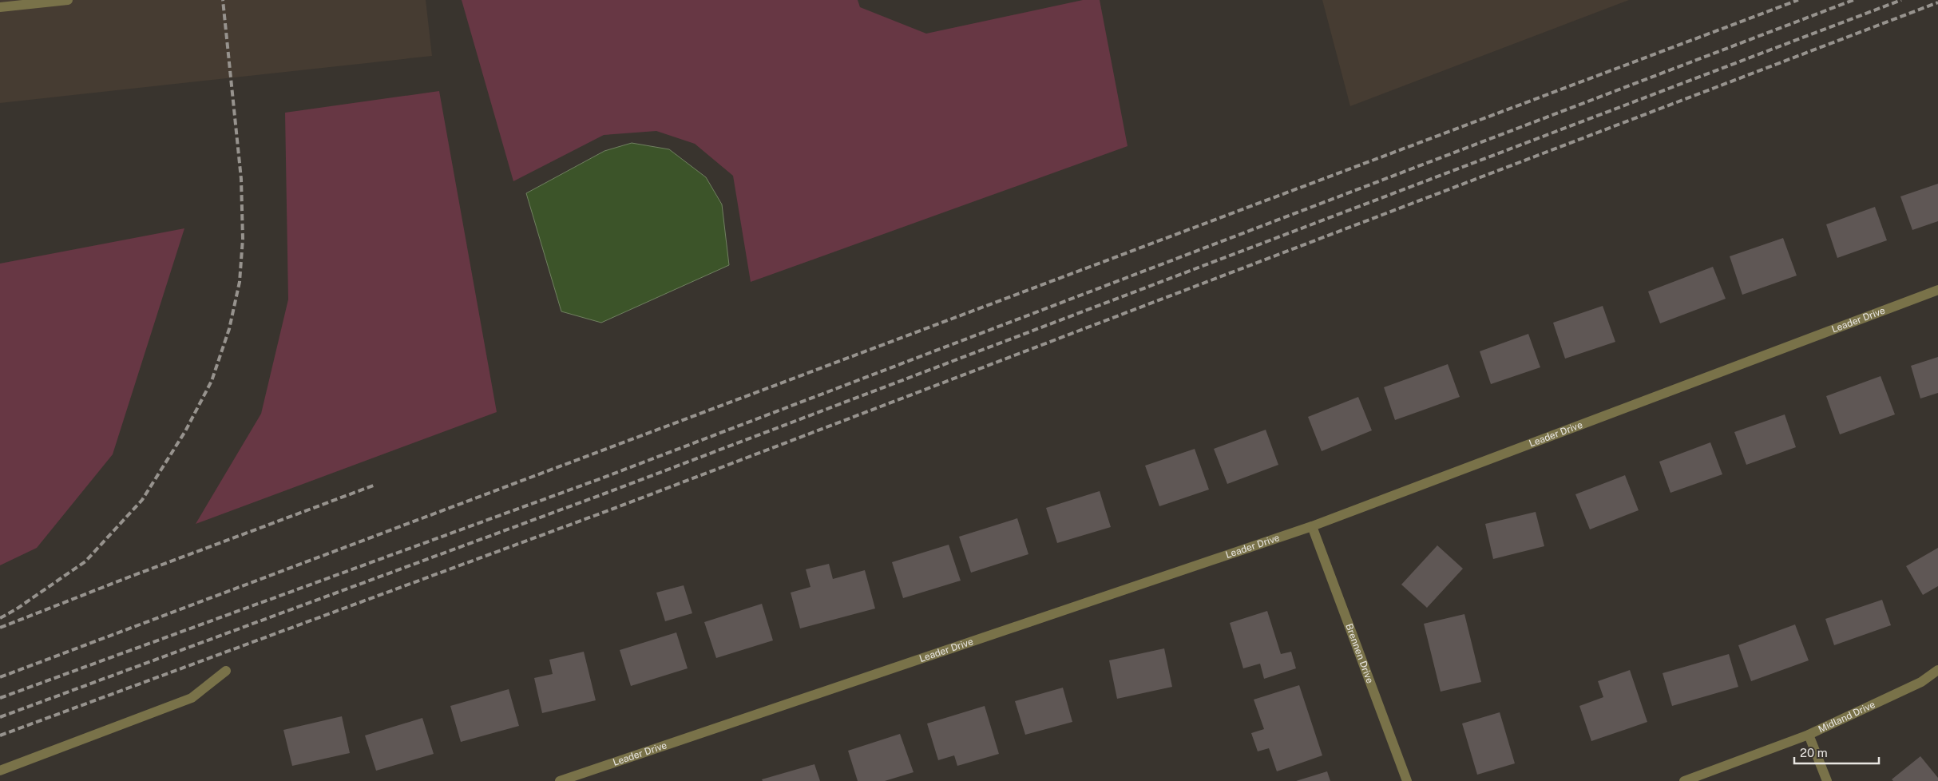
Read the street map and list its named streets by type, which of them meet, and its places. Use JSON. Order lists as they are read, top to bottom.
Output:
{
  "streets": {
    "street": ["Leader Drive", "Brennen Drive", "Midland Drive"]
  },
  "crossings": [
    ["Leader Drive", "Brennen Drive"]
  ],
  "scale_bar": "20 m"
}
